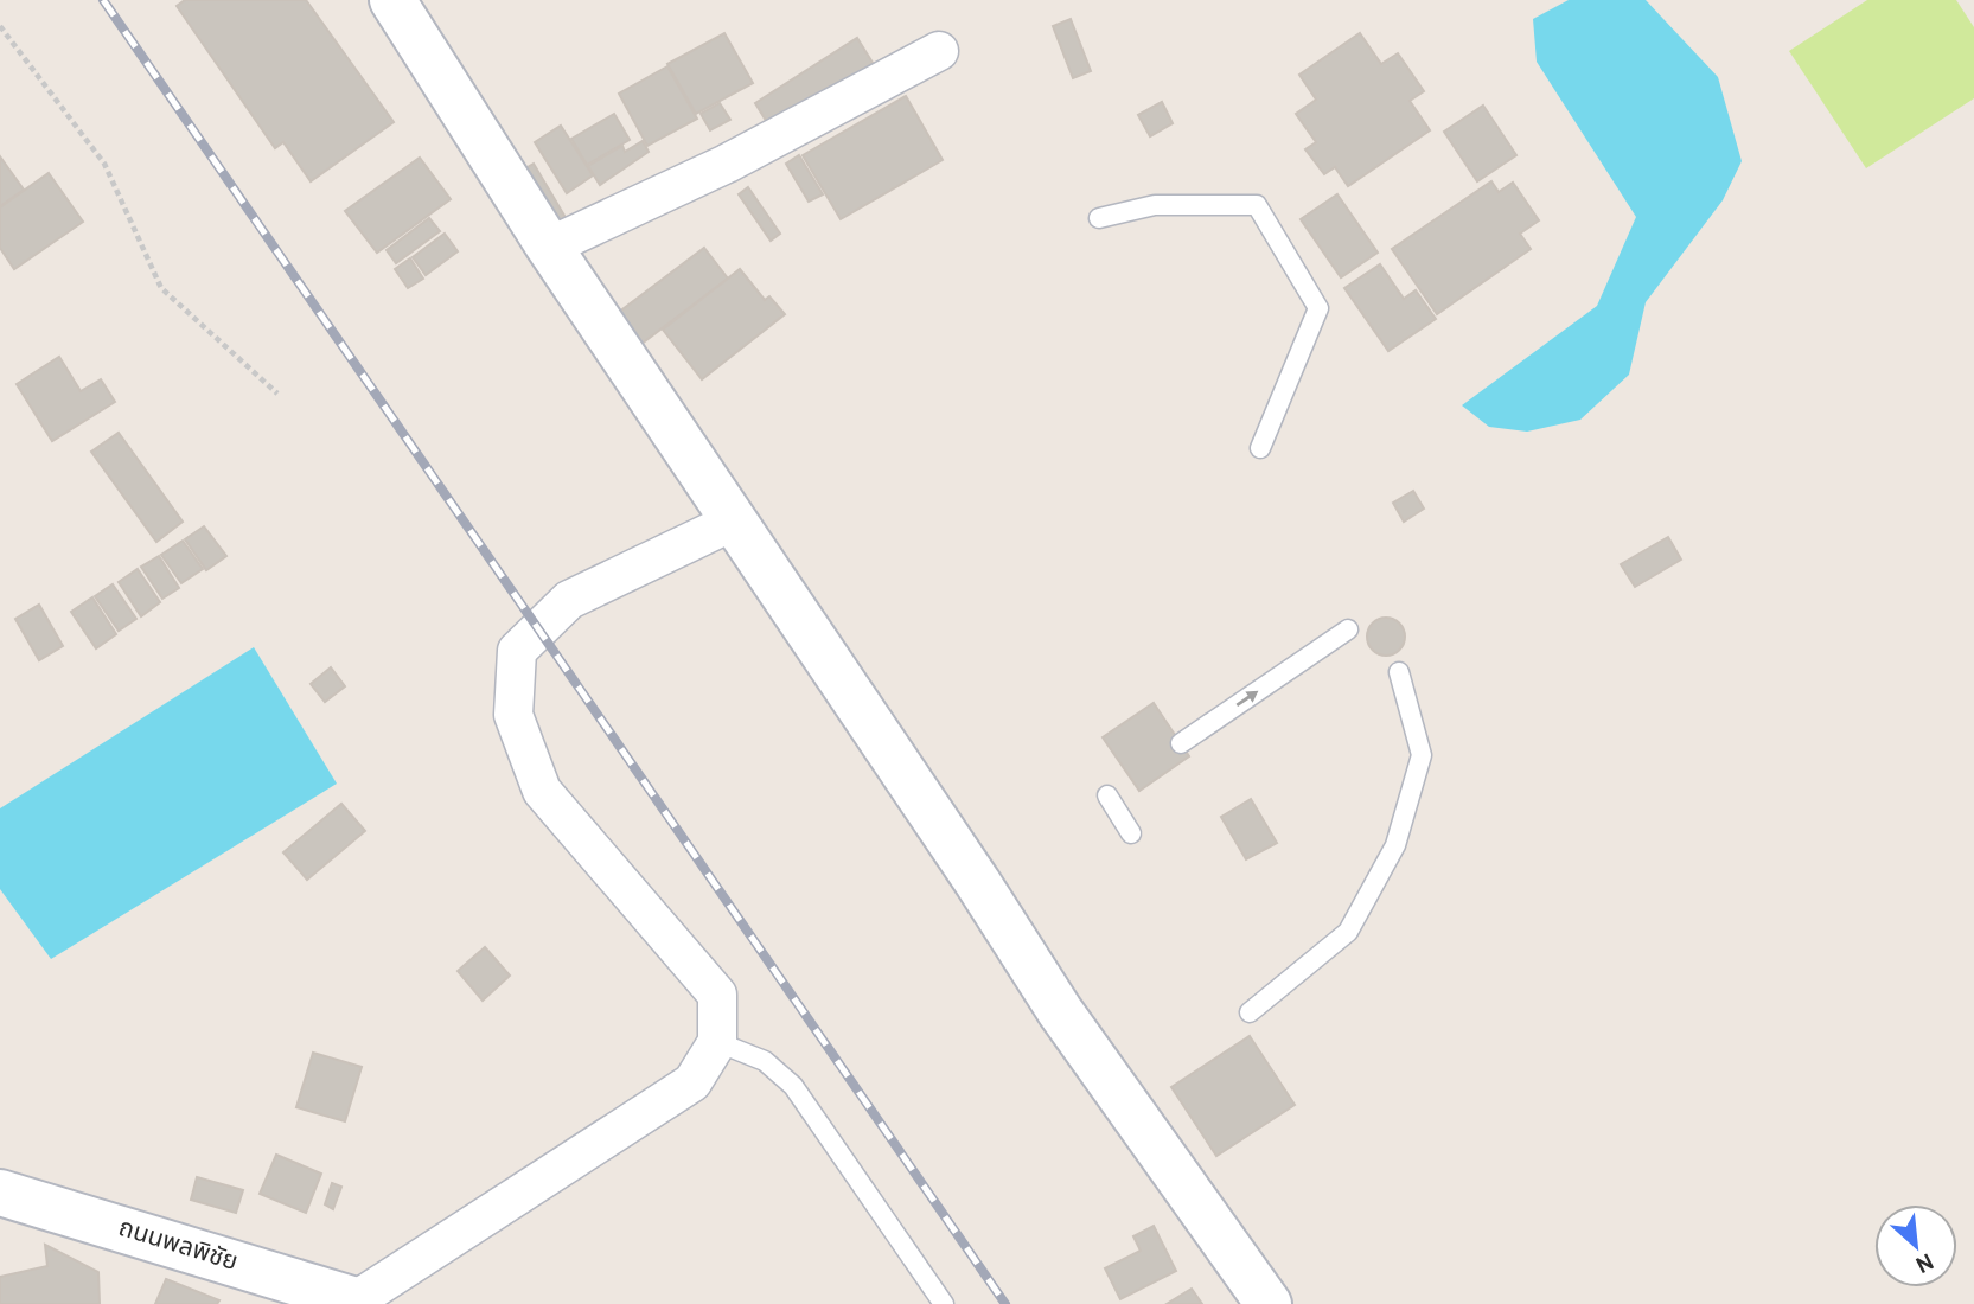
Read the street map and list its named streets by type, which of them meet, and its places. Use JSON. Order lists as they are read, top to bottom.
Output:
{
  "streets": {
    "street": ["ถนนพลพิชัย"]
  },
  "north": "bottom right"
}
